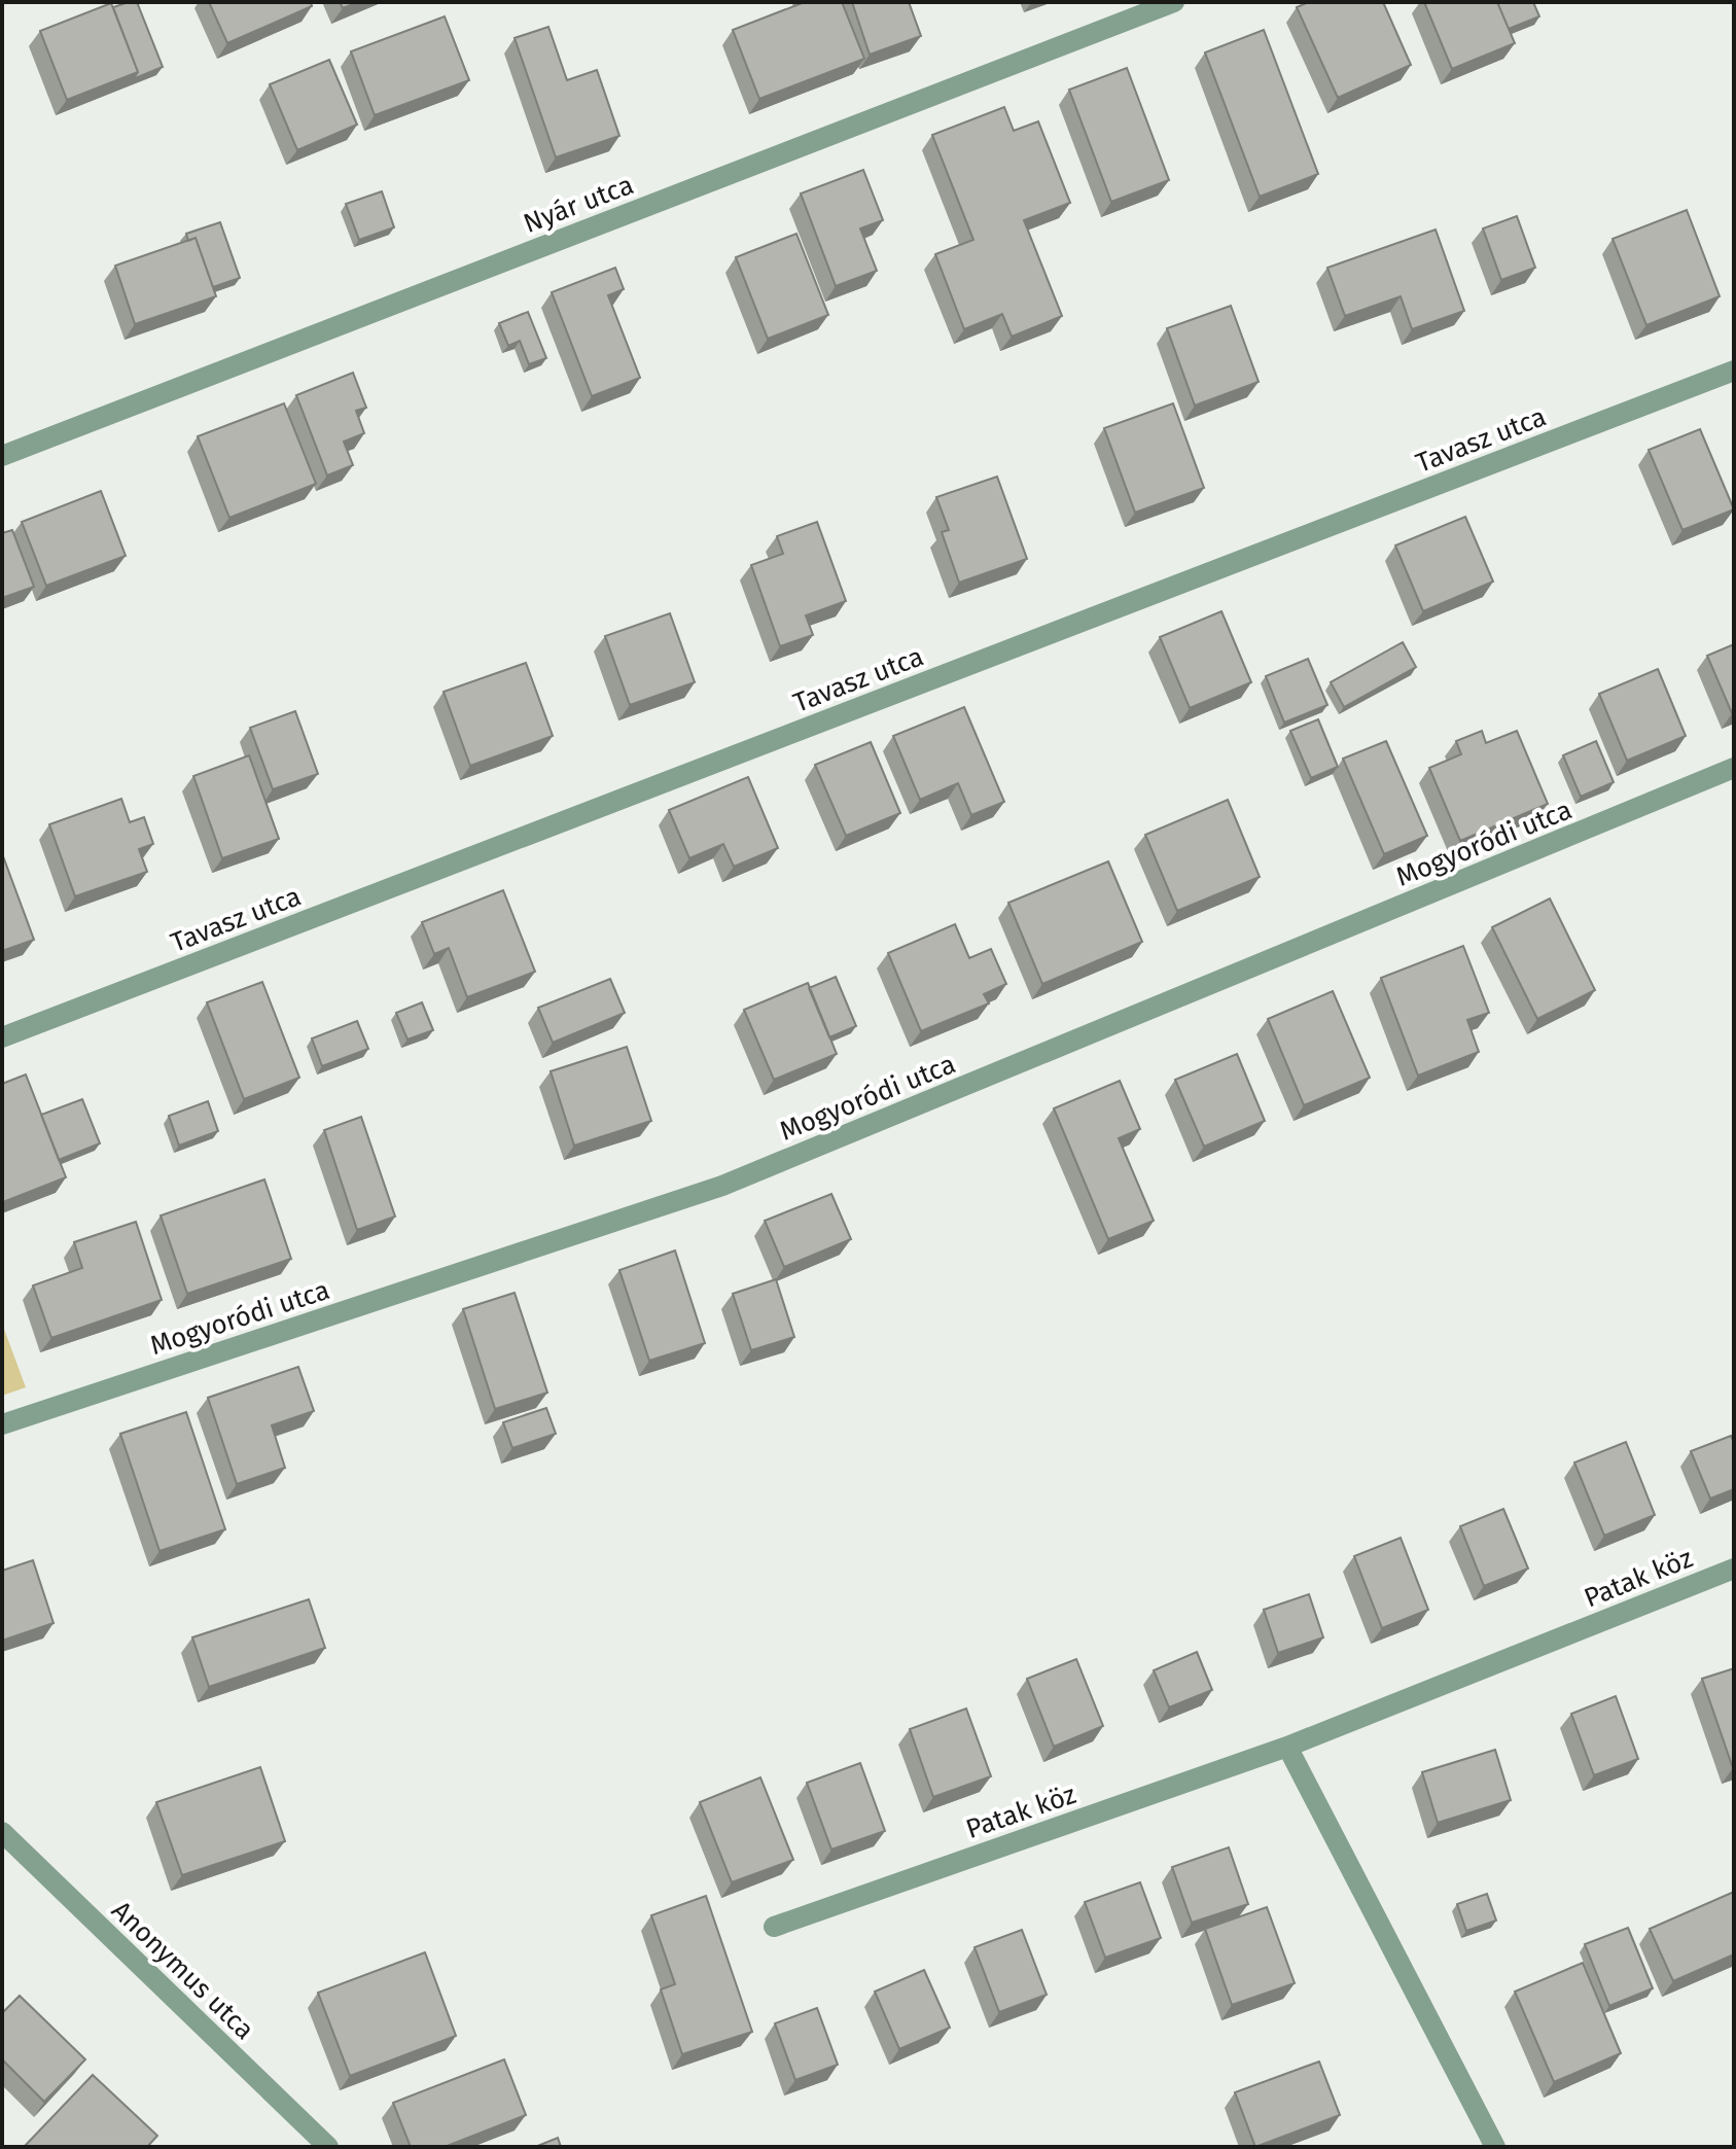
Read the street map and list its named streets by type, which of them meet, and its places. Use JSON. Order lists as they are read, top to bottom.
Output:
{
  "streets": {
    "street": [
      "Nyár utca",
      "Tavasz utca",
      "Mogyoródi utca",
      "Patak köz",
      "Anonymus utca"
    ]
  }
}
